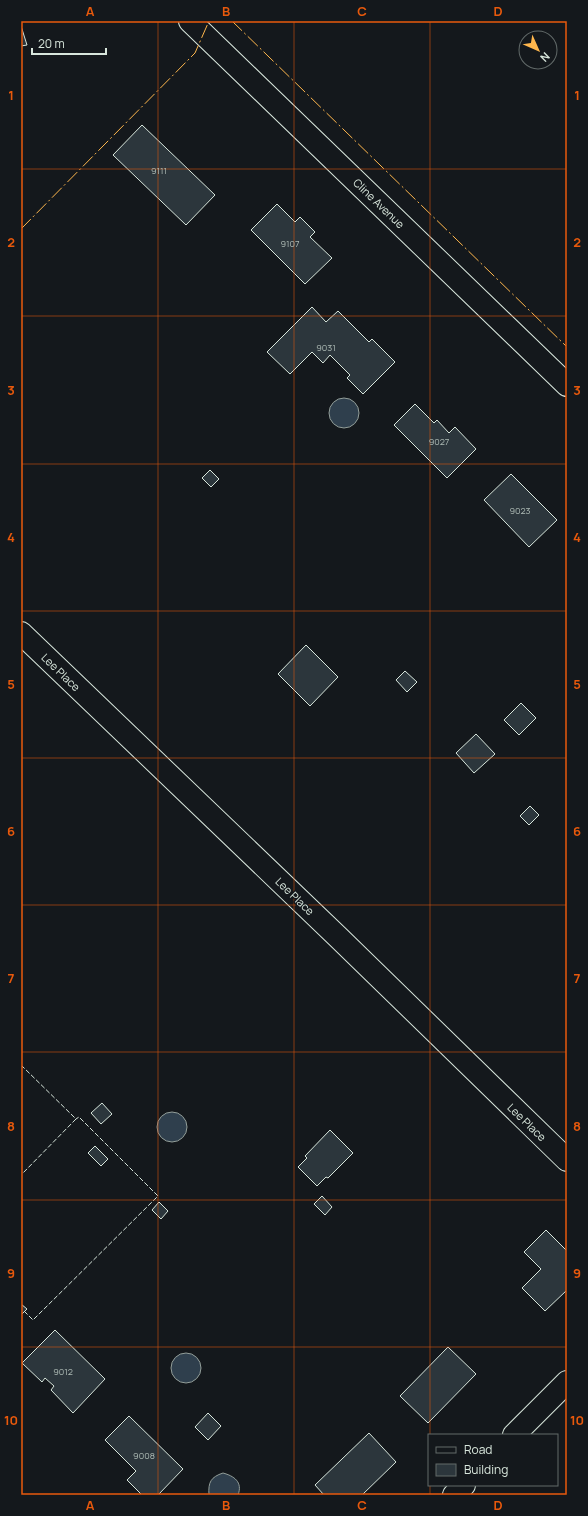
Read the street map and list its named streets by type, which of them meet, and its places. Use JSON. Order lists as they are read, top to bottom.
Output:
{
  "streets": {
    "street": ["Cline Avenue", "Lee Place"]
  },
  "house_numbers": [
    "9111",
    "9107",
    "9031",
    "9027",
    "9023",
    "9012",
    "9008"
  ],
  "legend": ["Road", "Building"],
  "scale_bar": "20 m",
  "north": "bottom right",
  "grid": {
    "columns": [
      "A",
      "B",
      "C",
      "D"
    ],
    "rows": [
      "1",
      "2",
      "3",
      "4",
      "5",
      "6",
      "7",
      "8",
      "9",
      "10"
    ]
  }
}
